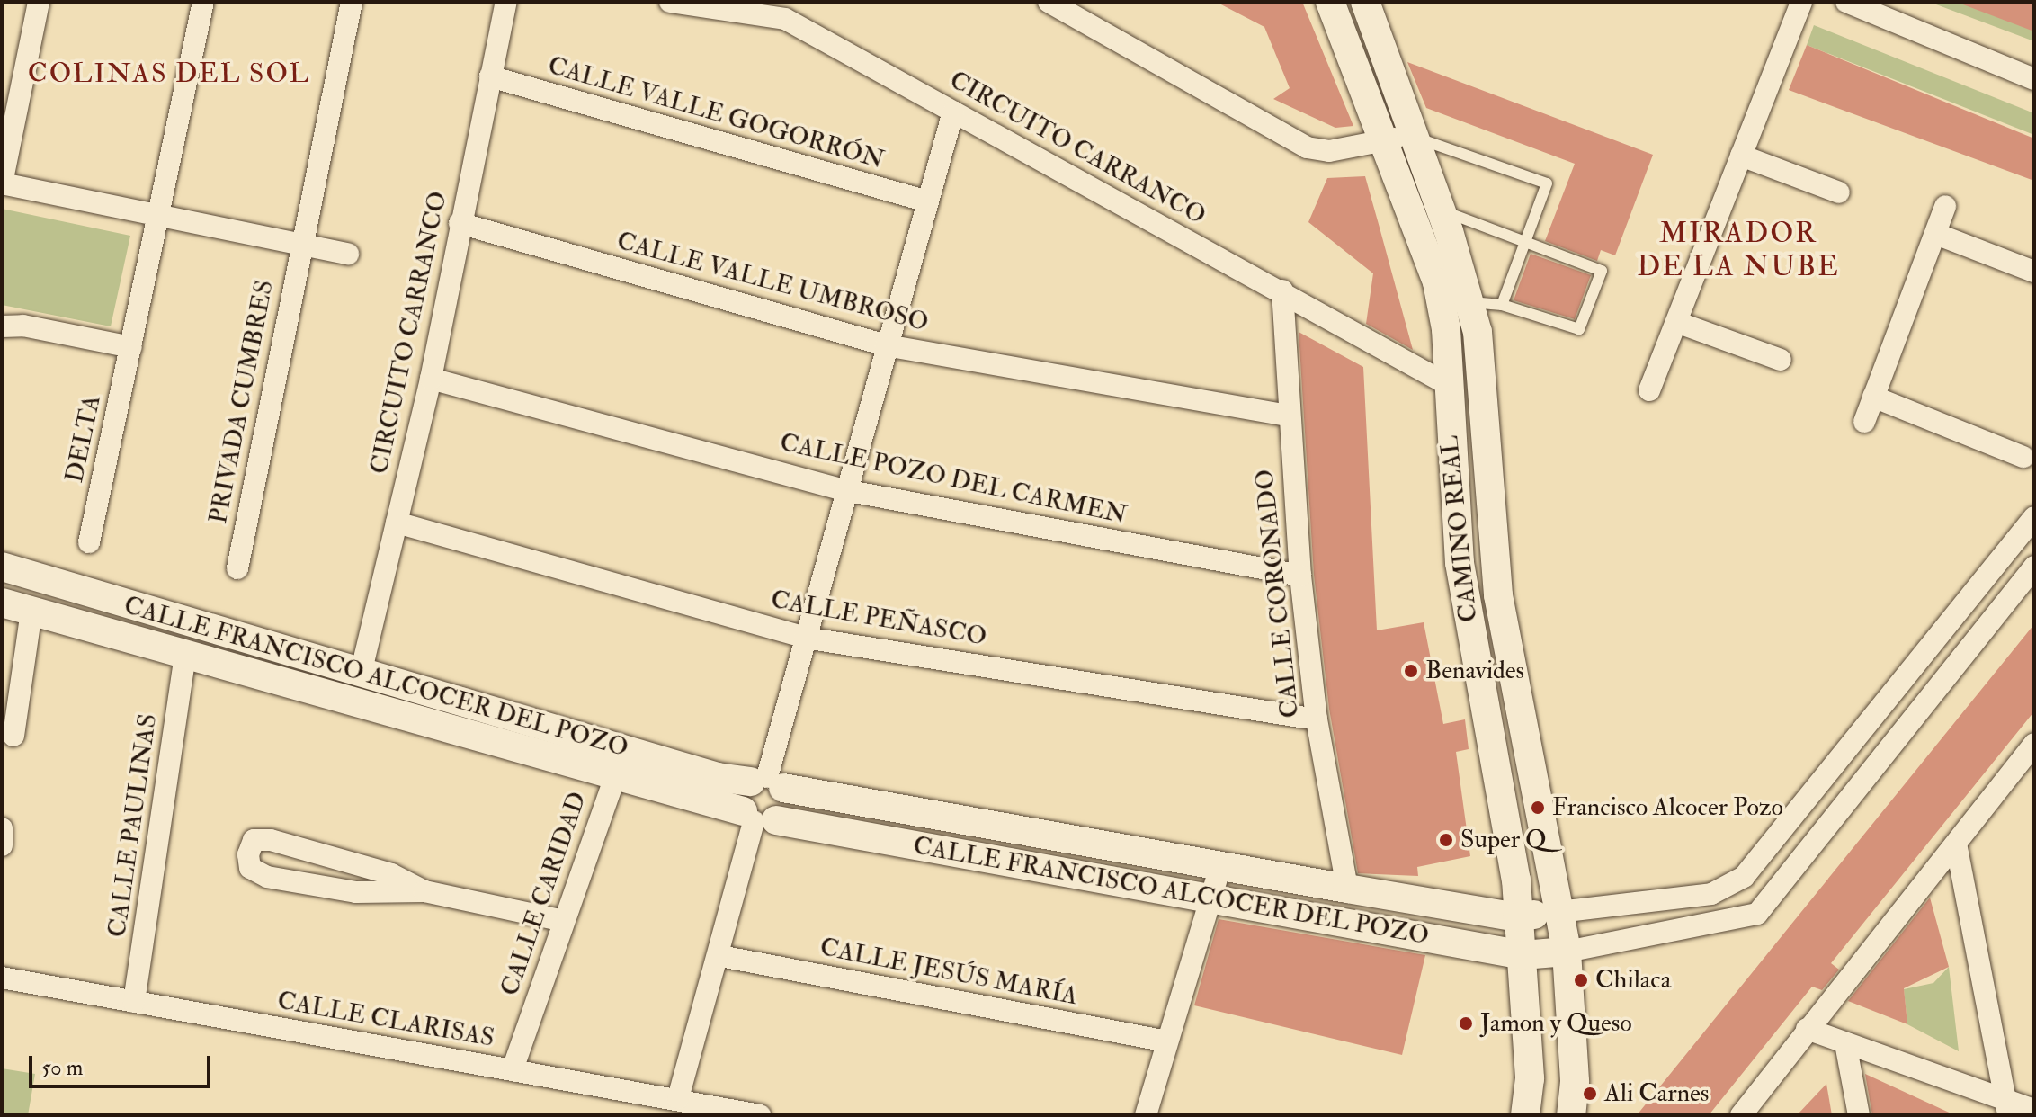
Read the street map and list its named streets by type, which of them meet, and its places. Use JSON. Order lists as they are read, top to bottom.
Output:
{
  "streets": {
    "street": [
      "CALLE VALLE GOGORRÓN",
      "CIRCUITO CARRANCO",
      "CALLE VALLE UMBROSO",
      "PRIVADA CUMBRES",
      "DELTA",
      "CALLE POZO DEL CARMEN",
      "CAMINO REAL",
      "CALLE CORONADO",
      "CALLE PEÑASCO",
      "CALLE FRANCISCO ALCOCER DEL POZO",
      "CALLE PAULINAS",
      "CALLE CARIDAD",
      "CALLE JESÚS MARÍA",
      "CALLE CLARISAS"
    ]
  },
  "crossings": [
    ["CALLE VALLE GOGORRÓN", "CIRCUITO CARRANCO"],
    ["CIRCUITO CARRANCO", "CALLE VALLE UMBROSO"],
    ["CIRCUITO CARRANCO", "CALLE POZO DEL CARMEN"],
    ["CIRCUITO CARRANCO", "CAMINO REAL"],
    ["CIRCUITO CARRANCO", "CALLE CORONADO"],
    ["CIRCUITO CARRANCO", "CALLE PEÑASCO"],
    ["CIRCUITO CARRANCO", "CALLE FRANCISCO ALCOCER DEL POZO"],
    ["CALLE VALLE UMBROSO", "CALLE CORONADO"],
    ["CALLE POZO DEL CARMEN", "CALLE CORONADO"],
    ["CAMINO REAL", "CALLE FRANCISCO ALCOCER DEL POZO"],
    ["CALLE CORONADO", "CALLE PEÑASCO"],
    ["CALLE CORONADO", "CALLE FRANCISCO ALCOCER DEL POZO"],
    ["CALLE FRANCISCO ALCOCER DEL POZO", "CALLE PAULINAS"],
    ["CALLE FRANCISCO ALCOCER DEL POZO", "CALLE CARIDAD"],
    ["CALLE PAULINAS", "CALLE CLARISAS"],
    ["CALLE CARIDAD", "CALLE CLARISAS"]
  ],
  "districts": ["COLINAS DEL SOL", "MIRADOR DE LA NUBE"],
  "places": [
    "Benavides",
    "Francisco Alcocer Pozo",
    "Super Q",
    "Chilaca",
    "Jamon y Queso",
    "Ali Carnes"
  ],
  "scale_bar": "50 m"
}
